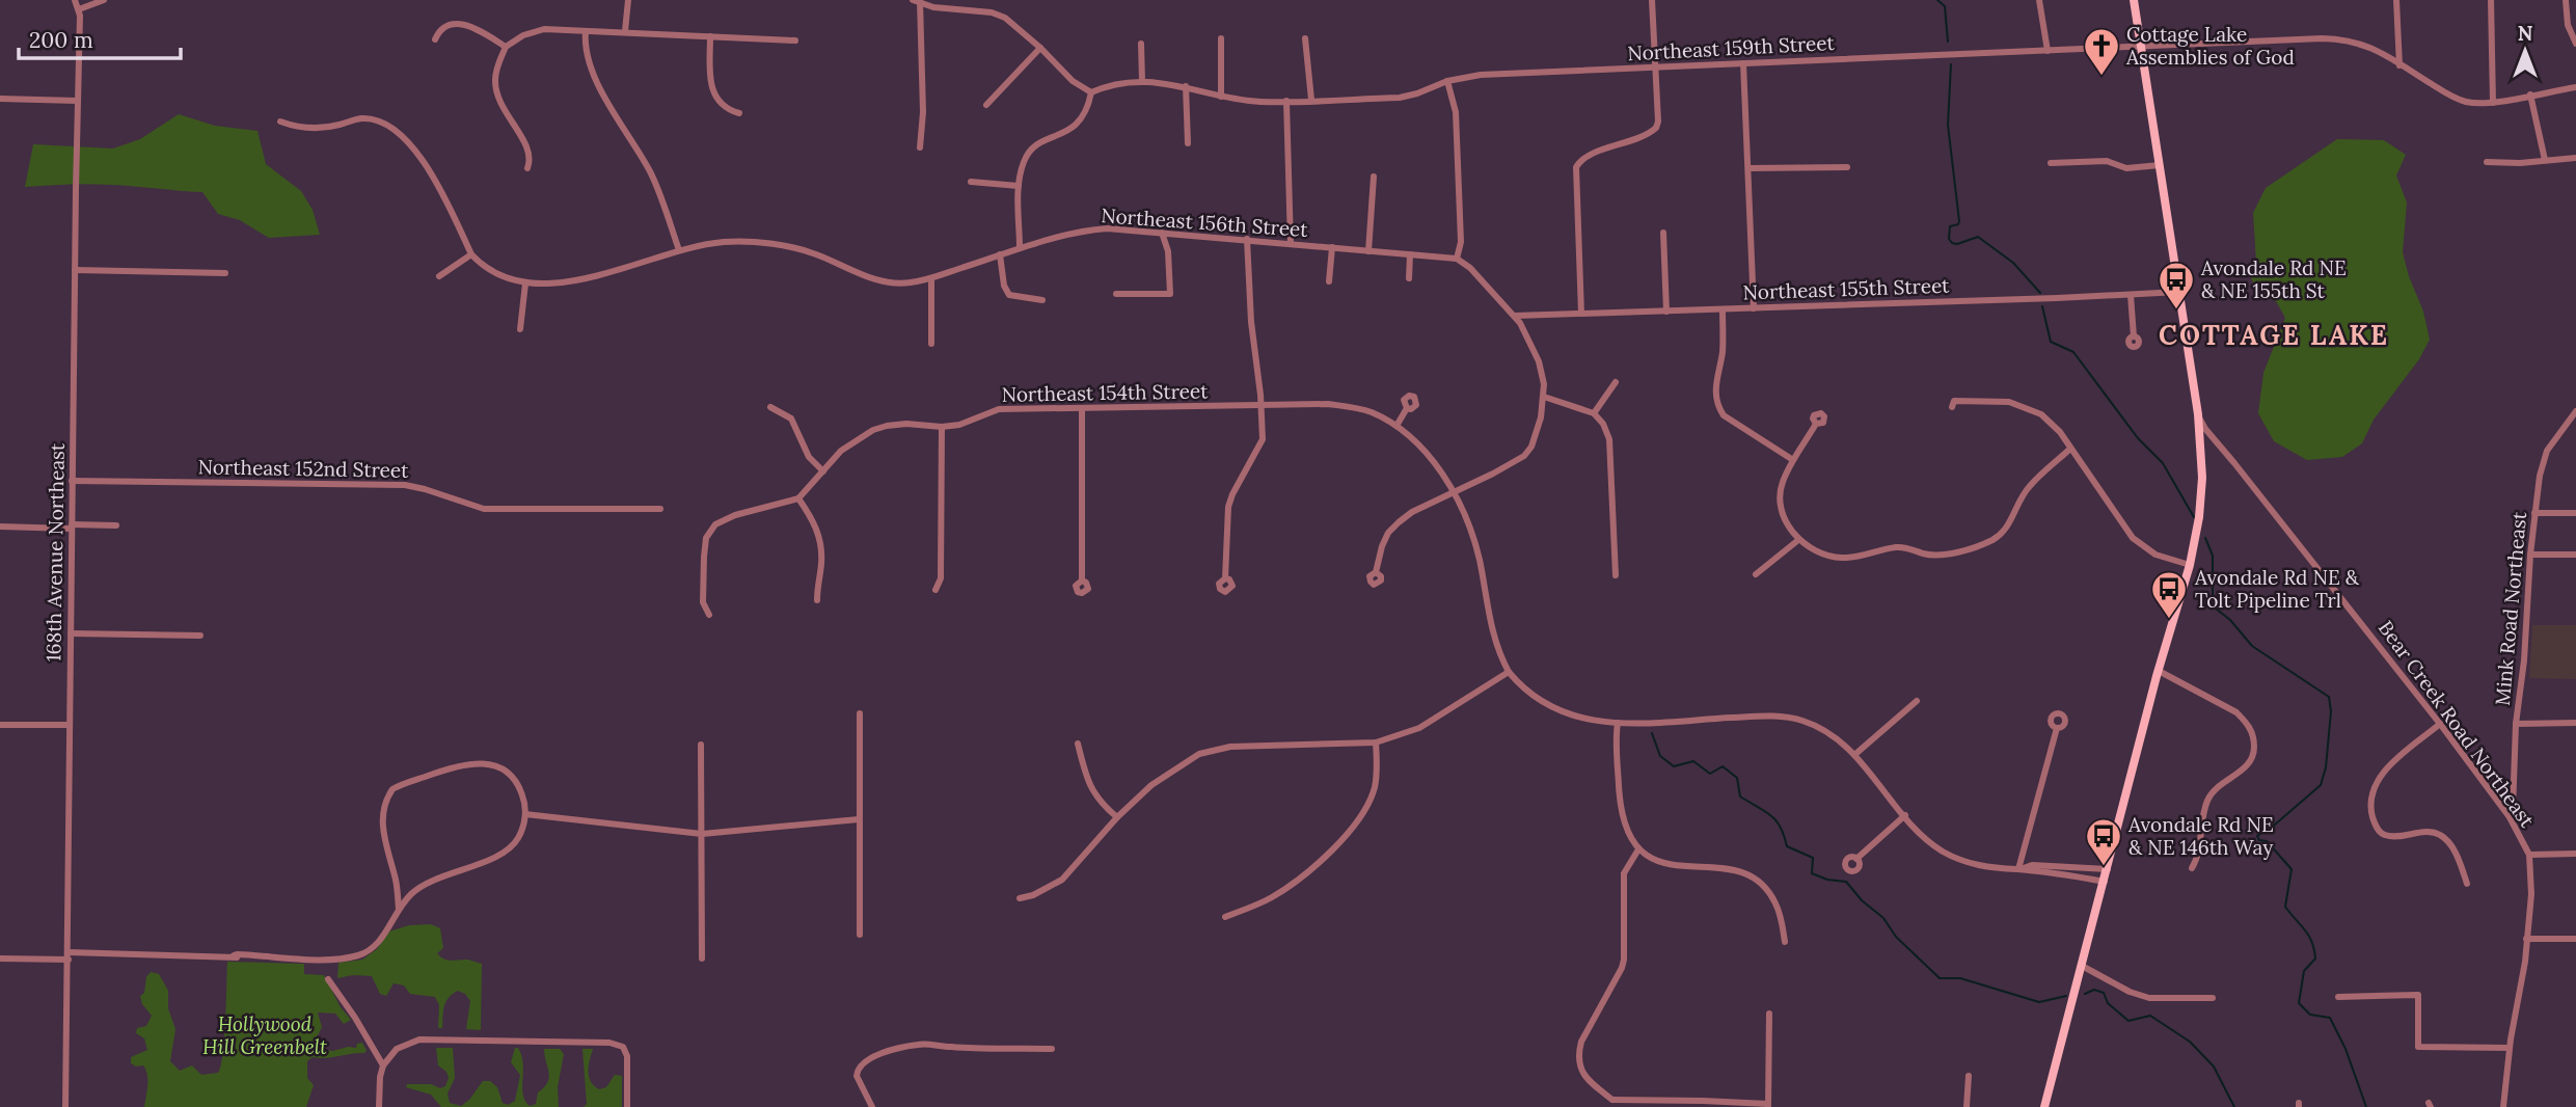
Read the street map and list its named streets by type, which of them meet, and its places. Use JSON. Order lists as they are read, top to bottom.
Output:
{
  "streets": {
    "street": [
      "Northeast 159th Street",
      "Northeast 156th Street",
      "Northeast 155th Street",
      "Northeast 154th Street",
      "Northeast 152nd Street",
      "168th Avenue Northeast",
      "Mink Road Northeast",
      "Bear Creek Road Northeast"
    ]
  },
  "crossings": [
    ["Northeast 152nd Street", "168th Avenue Northeast"],
    ["Mink Road Northeast", "Bear Creek Road Northeast"]
  ],
  "districts": ["COTTAGE LAKE"],
  "parks": ["Hollywood Hill Greenbelt"],
  "places": {
    "church": ["Cottage Lake Assemblies of God"],
    "bus stop": ["Avondale Rd NE & NE 155th St", "Avondale Rd NE & Tolt Pipeline Trl", "Avondale Rd NE & NE 146th Way"]
  },
  "scale_bar": "200 m",
  "north": "top"
}
